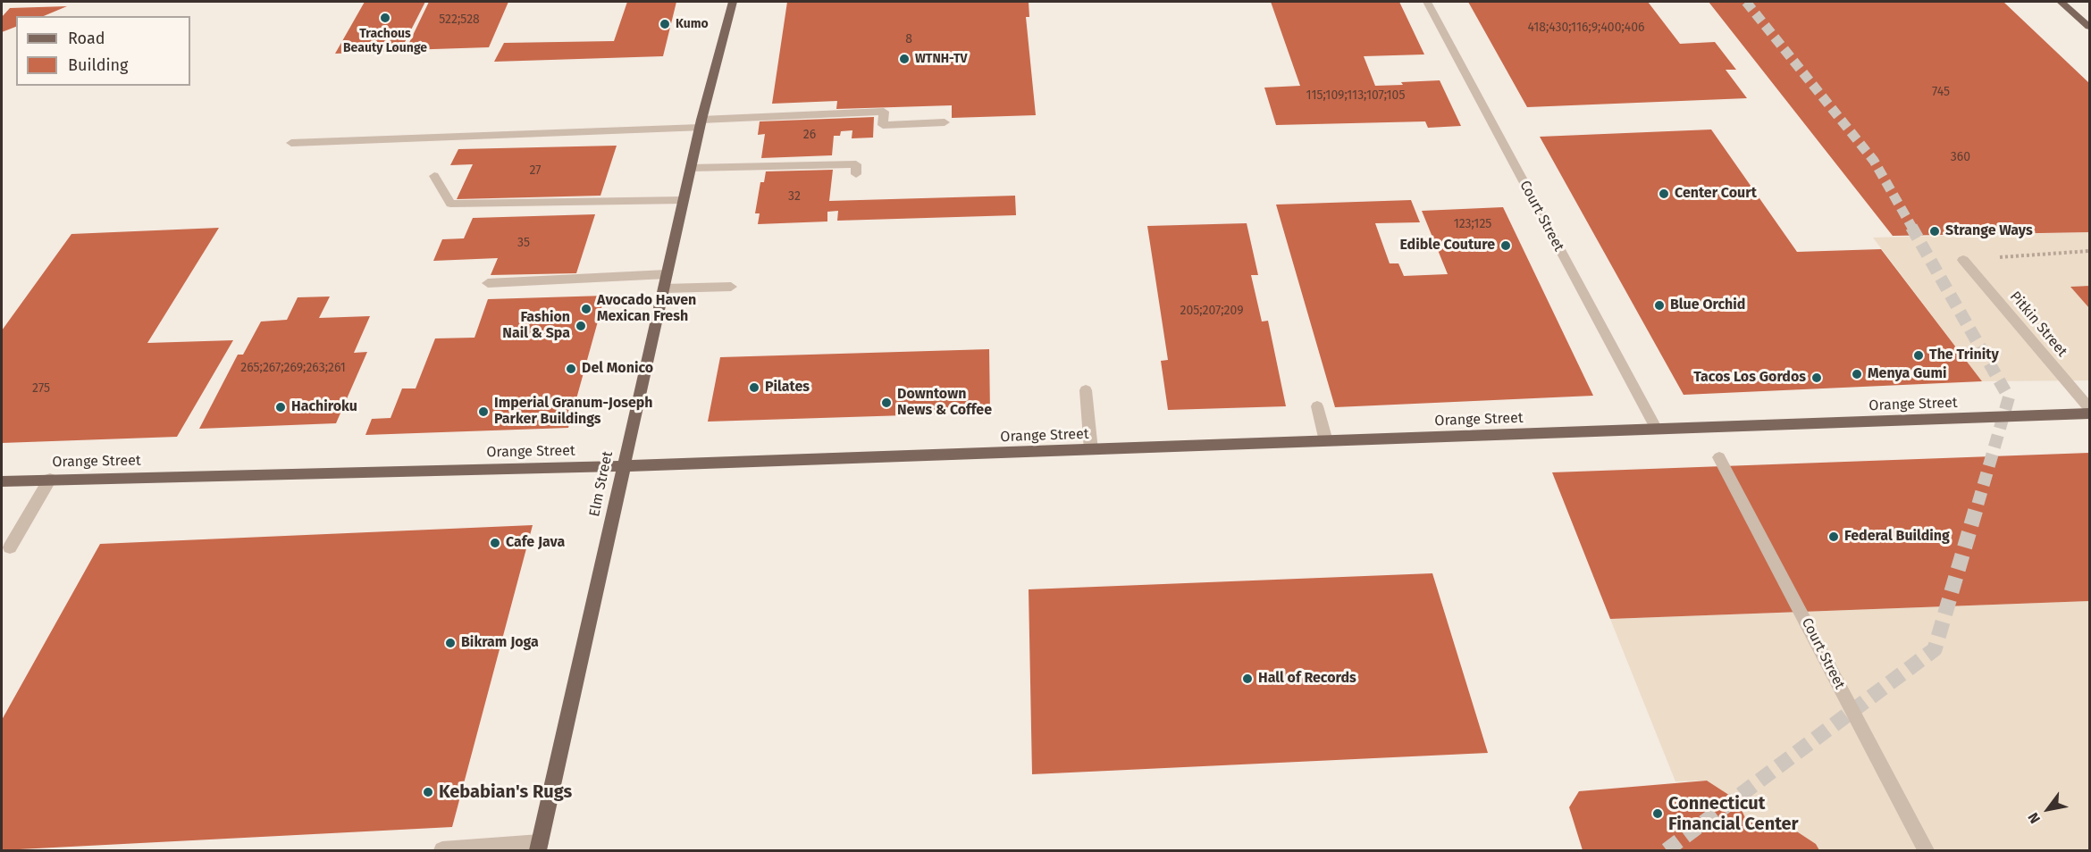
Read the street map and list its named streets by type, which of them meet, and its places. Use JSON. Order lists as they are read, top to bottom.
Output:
{
  "streets": {
    "main road": ["Orange Street", "Elm Street"],
    "street": ["Court Street", "Pitkin Street"]
  },
  "crossings": [
    ["Court Street", "Orange Street"],
    ["Orange Street", "Elm Street"]
  ],
  "places": [
    "Trachous Beauty Lounge",
    "Kumo",
    "WTNH-TV",
    "Center Court",
    "Strange Ways",
    "Edible Couture",
    "Blue Orchid",
    "Avocado Haven Mexican Fresh",
    "Fashion Nail & Spa",
    "The Trinity",
    "Del Monico",
    "Menya Gumi",
    "Tacos Los Gordos",
    "Pilates",
    "Downtown News & Coffee",
    "Hachiroku",
    "Imperial Granum-Joseph Parker Buildings",
    "Federal Building",
    "Cafe Java",
    "Bikram Joga",
    "Hall of Records",
    "Kebabian's Rugs",
    "Connecticut Financial Center"
  ],
  "house_numbers": [
    "522;528",
    "418;430;116;9;400;406",
    "8",
    "745",
    "115;109;113;107;105",
    "26",
    "360",
    "27",
    "32",
    "123;125",
    "35",
    "205;207;209",
    "265;267;269;263;261",
    "275"
  ],
  "legend": ["Road", "Building"],
  "north": "bottom left"
}
